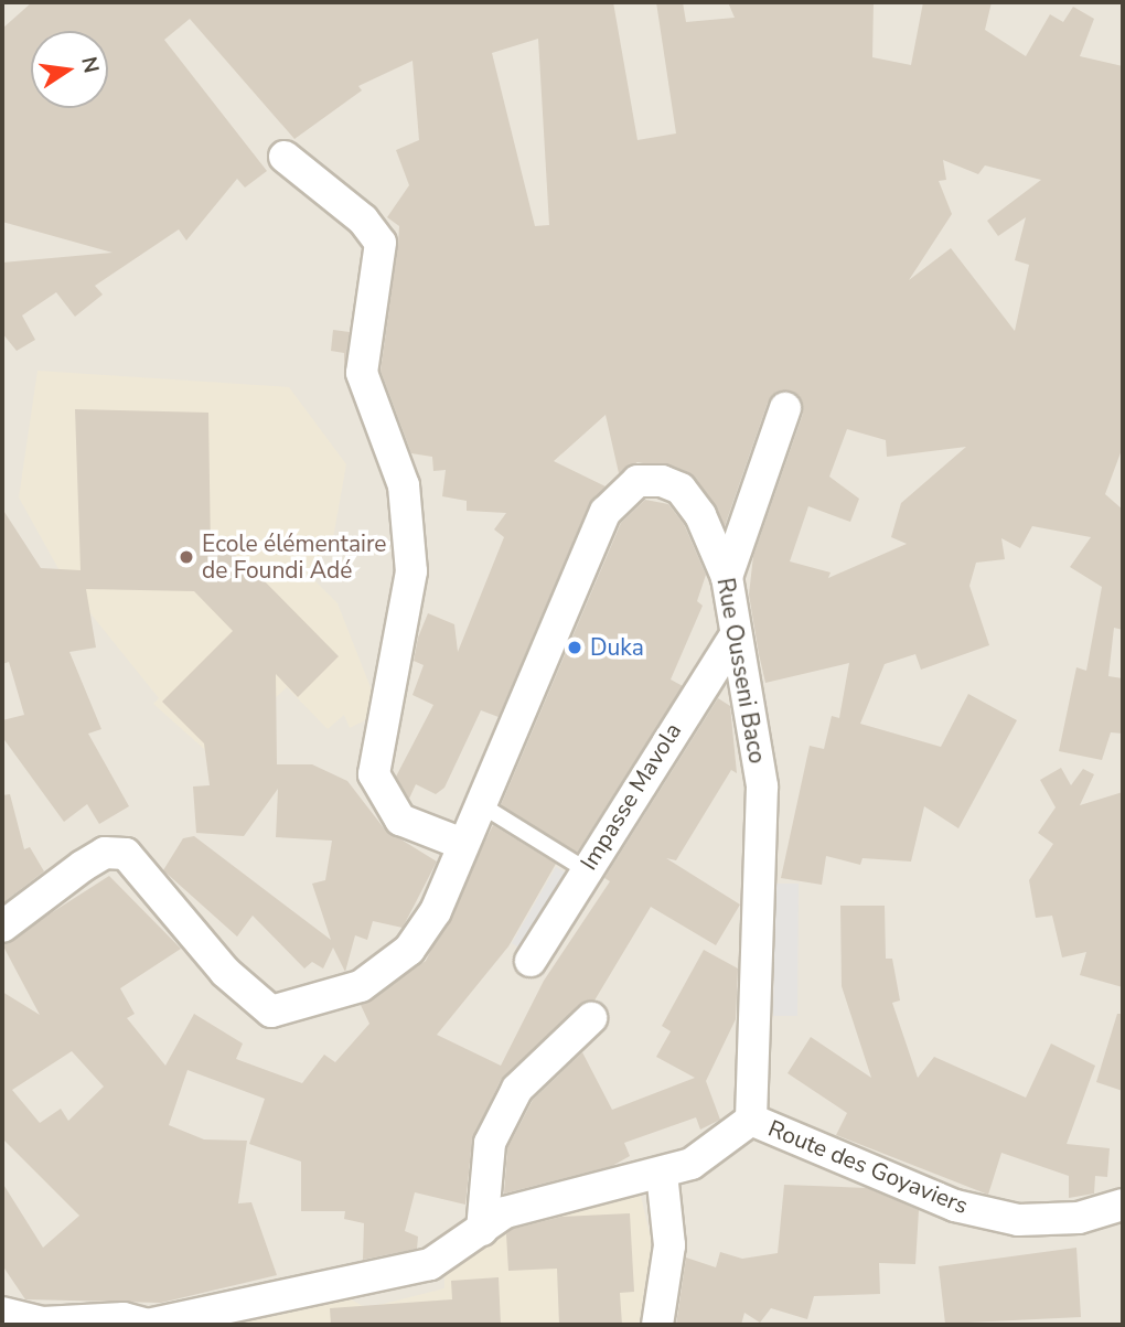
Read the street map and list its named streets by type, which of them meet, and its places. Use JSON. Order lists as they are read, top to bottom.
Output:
{
  "streets": {
    "street": ["Rue Ousseni Baco", "Impasse Mavola", "Route des Goyaviers"]
  },
  "crossings": [
    ["Rue Ousseni Baco", "Impasse Mavola"],
    ["Rue Ousseni Baco", "Route des Goyaviers"]
  ],
  "places": ["Ecole élémentaire de Foundi Adé", "Duka"],
  "north": "right"
}
